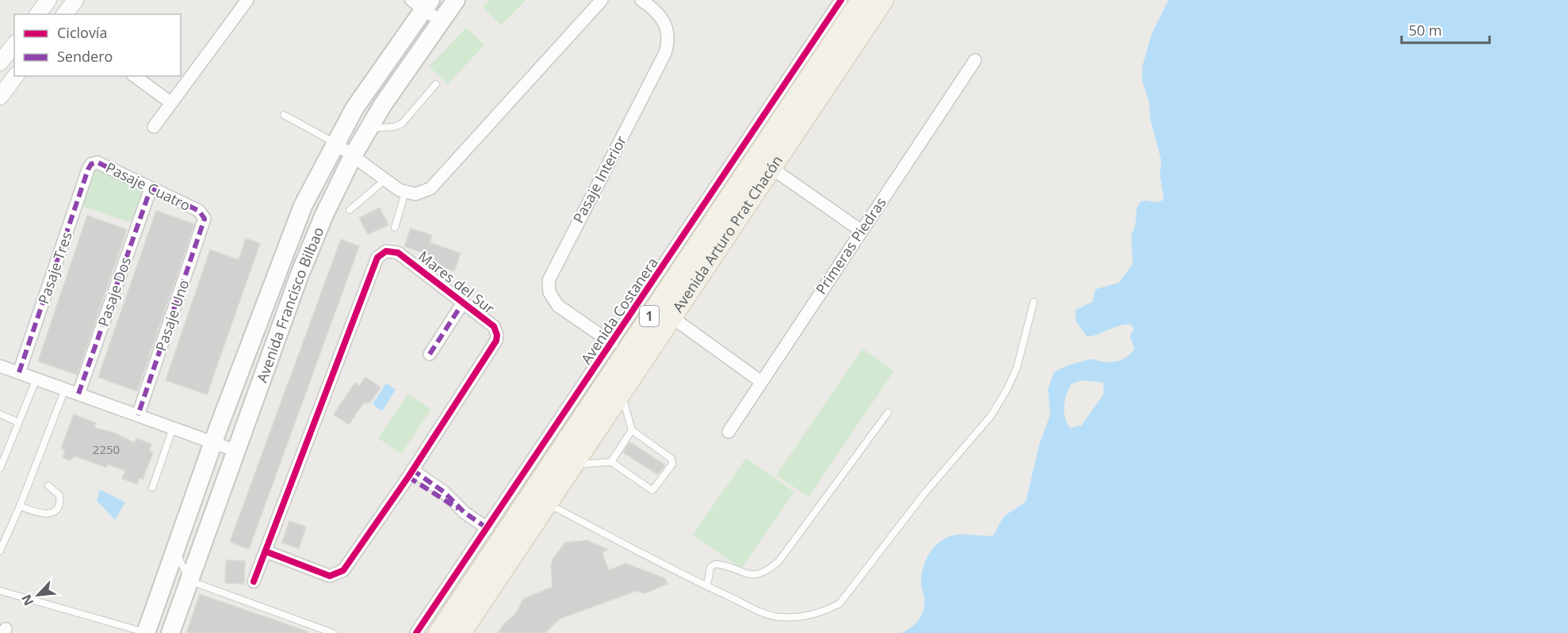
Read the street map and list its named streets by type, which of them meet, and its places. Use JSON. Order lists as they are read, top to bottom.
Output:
{
  "streets": {
    "main road": ["Avenida Arturo Prat Chacón", "Avenida Francisco Bilbao", "1"],
    "street": [
      "Pasaje Interior",
      "Pasaje Cuatro",
      "Primeras Piedras",
      "Pasaje Tres",
      "Mares del Sur",
      "Pasaje Dos",
      "Avenida Costanera",
      "Pasaje Uno"
    ]
  },
  "crossings": [
    ["Pasaje Interior", "Avenida Costanera"],
    ["Pasaje Cuatro", "Pasaje Tres"],
    ["Pasaje Cuatro", "Pasaje Dos"],
    ["Pasaje Cuatro", "Pasaje Uno"]
  ],
  "house_numbers": ["2250"],
  "legend": ["Ciclovía", "Sendero"],
  "scale_bar": "50 m",
  "north": "bottom left"
}
